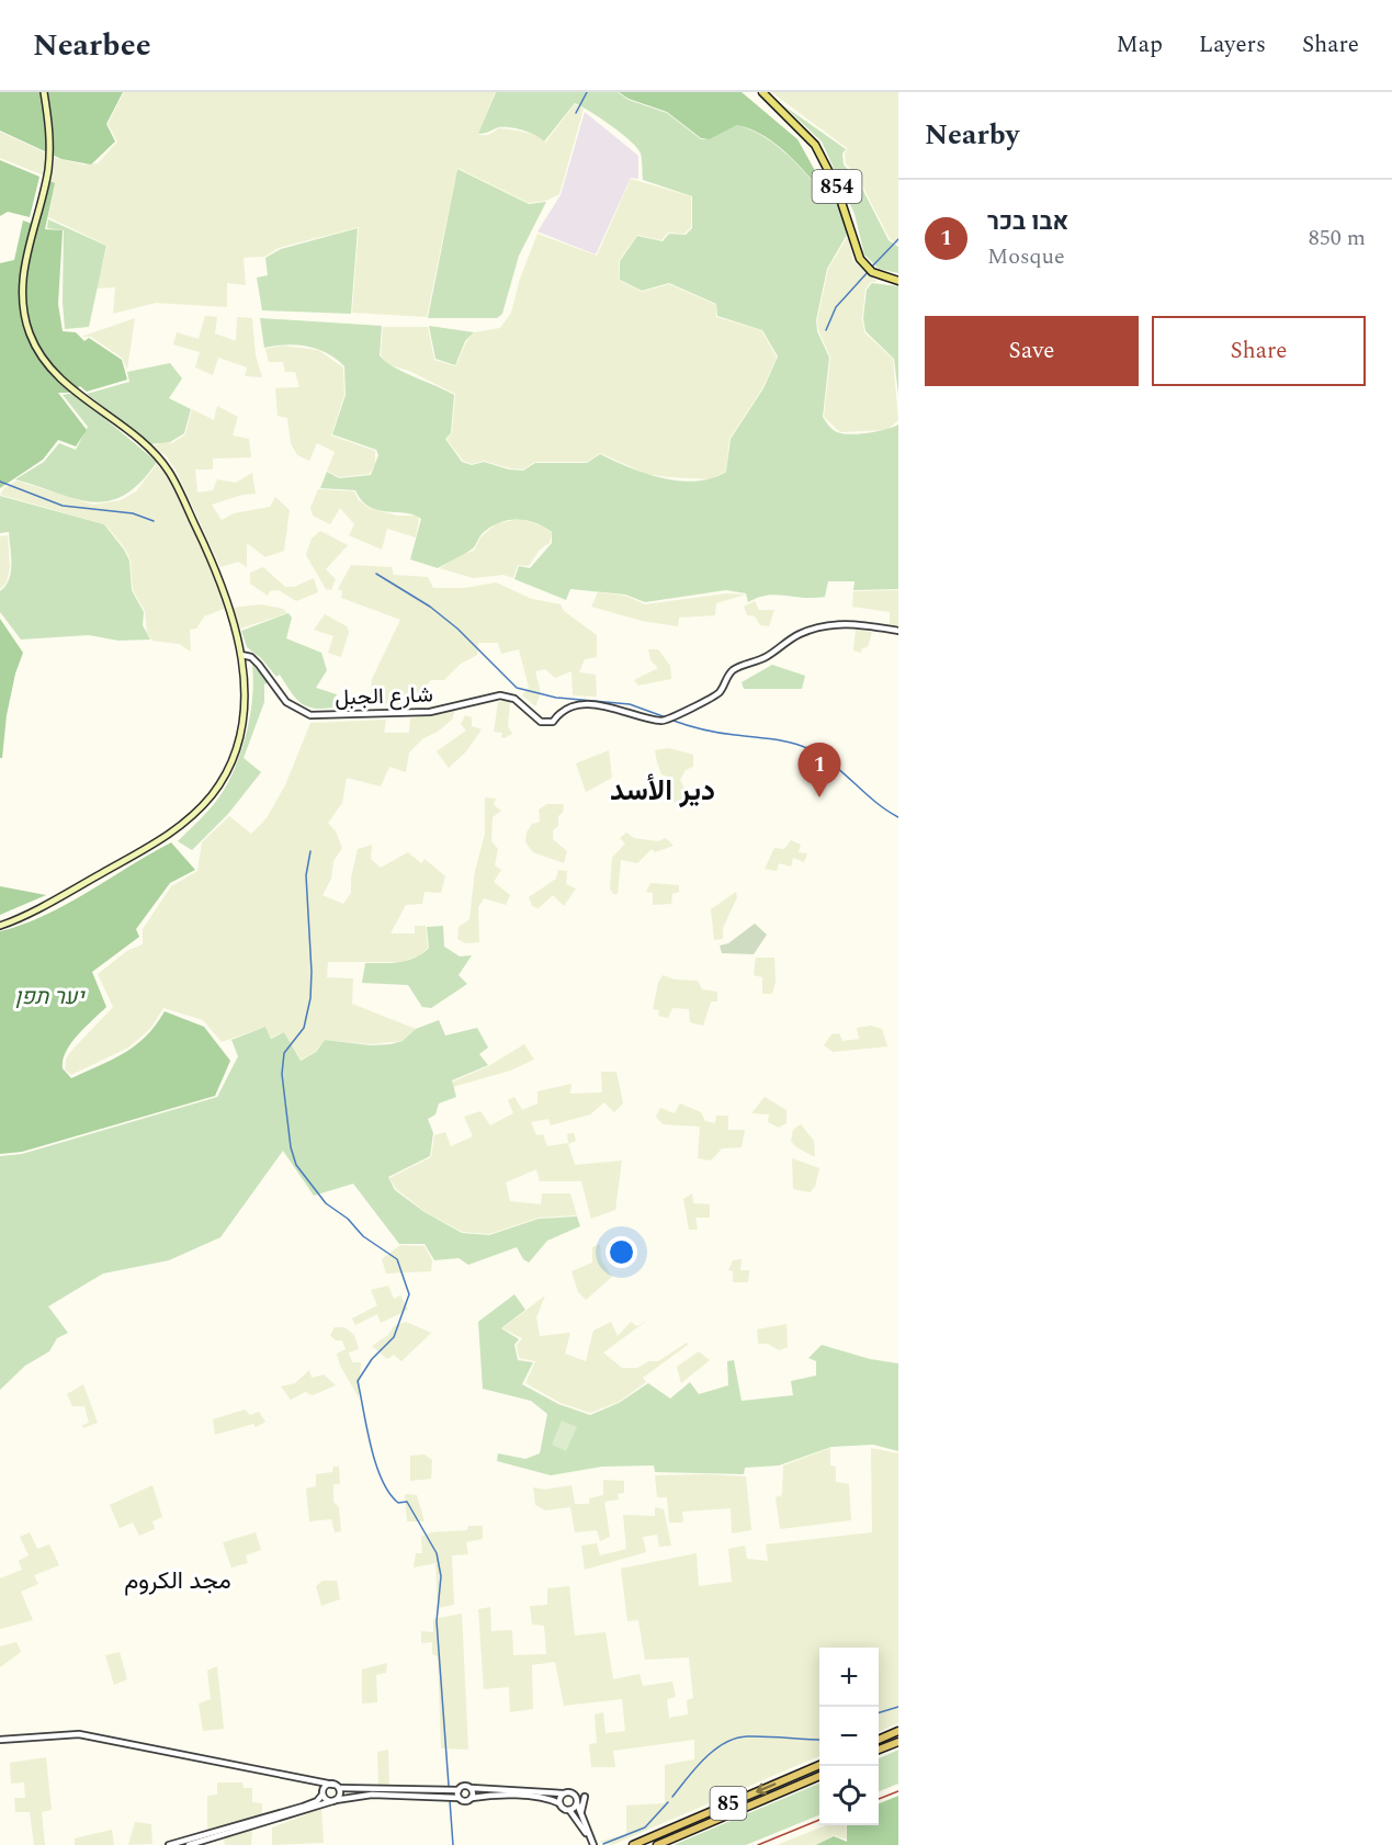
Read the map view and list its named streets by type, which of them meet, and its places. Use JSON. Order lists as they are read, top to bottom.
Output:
{
  "streets": {
    "highway": ["85"],
    "main road": ["854"],
    "street": ["شارع الجبل"]
  },
  "districts": ["دير الأسد", "مجد الكروم"],
  "parks": ["יער תפן"],
  "page": {
    "header": "Nearbee",
    "nav": ["Map", "Layers", "Share"],
    "heading": "Nearby",
    "list": [
      {
        "mark": "1",
        "name": "אבו בכר",
        "note": "Mosque",
        "value": "850 m"
      }
    ],
    "buttons": ["Save", "Share"],
    "pins": "1",
    "map_buttons": ["+", "−"]
  }
}
